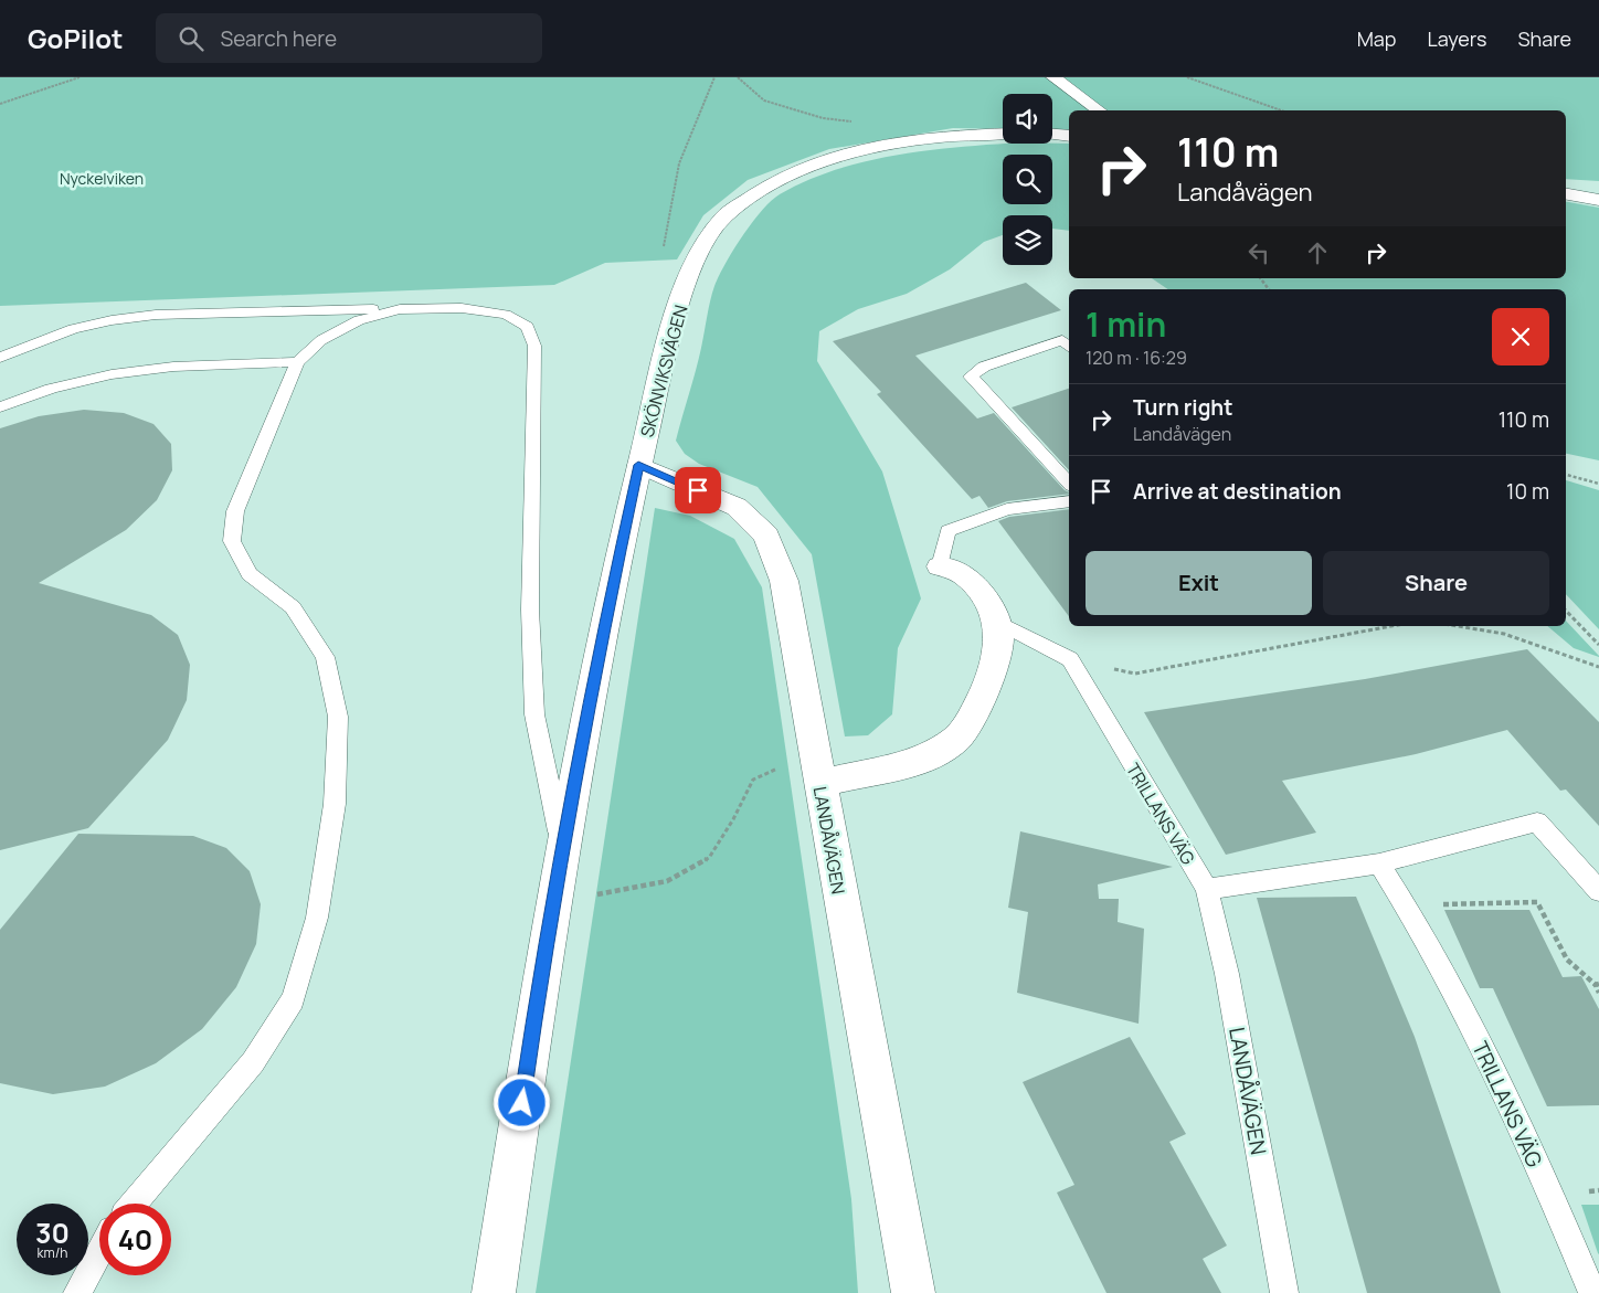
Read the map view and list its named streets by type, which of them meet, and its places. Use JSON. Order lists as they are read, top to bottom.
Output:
{
  "streets": {
    "street": ["SKÖNVIKSVÄGEN", "LANDÅVÄGEN"],
    "lane": ["TRILLANS VÄG"]
  },
  "crossings": [
    ["SKÖNVIKSVÄGEN", "LANDÅVÄGEN"],
    ["TRILLANS VÄG", "LANDÅVÄGEN"]
  ],
  "parks": ["Nyckelviken"],
  "page": {
    "header": "GoPilot",
    "search": "Search here",
    "nav": ["Map", "Layers", "Share"],
    "turn": ["110 m", "Landåvägen"],
    "heading": ["1 min", "120 m · 16:29"],
    "list": [
      {
        "name": "Turn right",
        "note": "Landåvägen",
        "value": "110 m"
      },
      {
        "name": "Arrive at destination",
        "value": "10 m"
      }
    ],
    "buttons": ["Exit", "Share"],
    "speed": "30 km/h",
    "limit": "40"
  }
}
